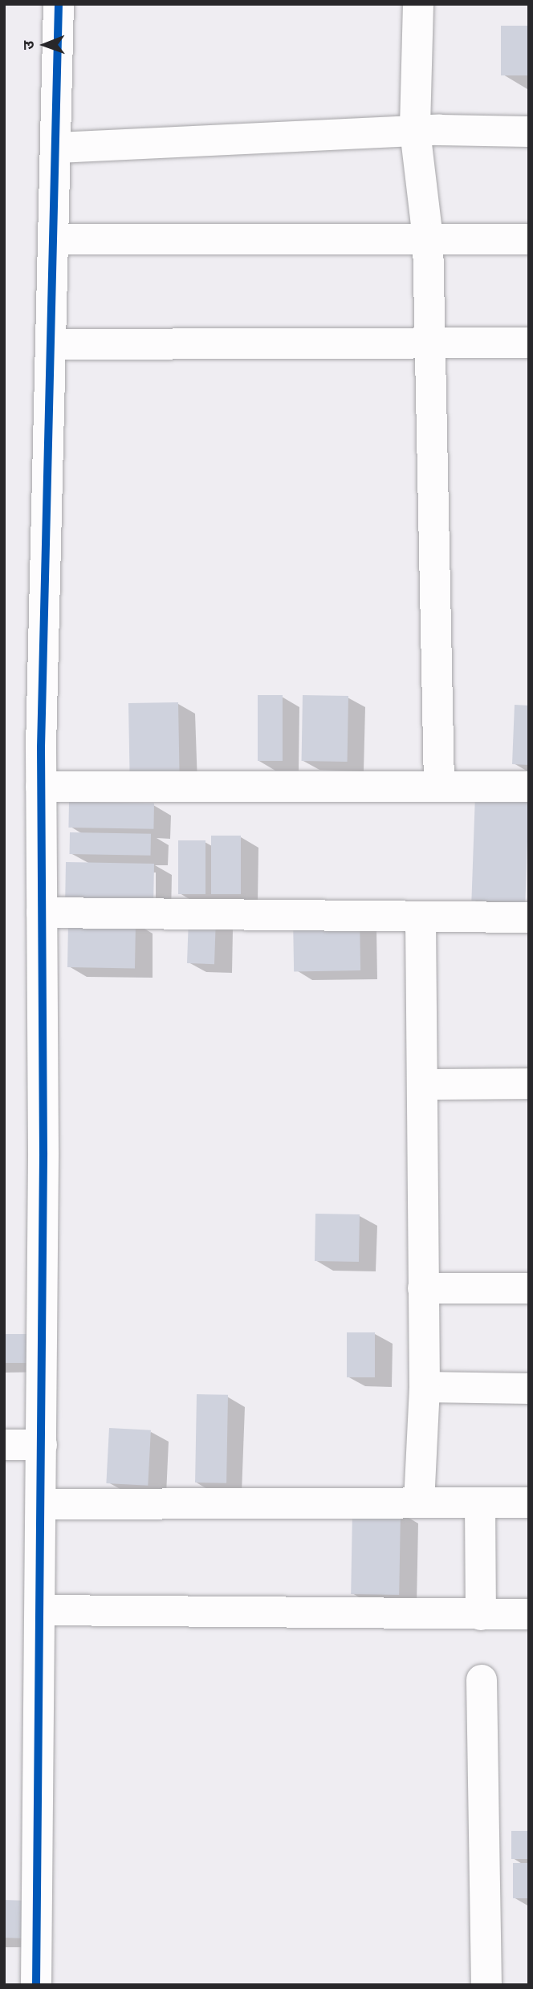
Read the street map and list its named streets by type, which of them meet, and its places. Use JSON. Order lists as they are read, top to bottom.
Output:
{
  "north": "left"
}
